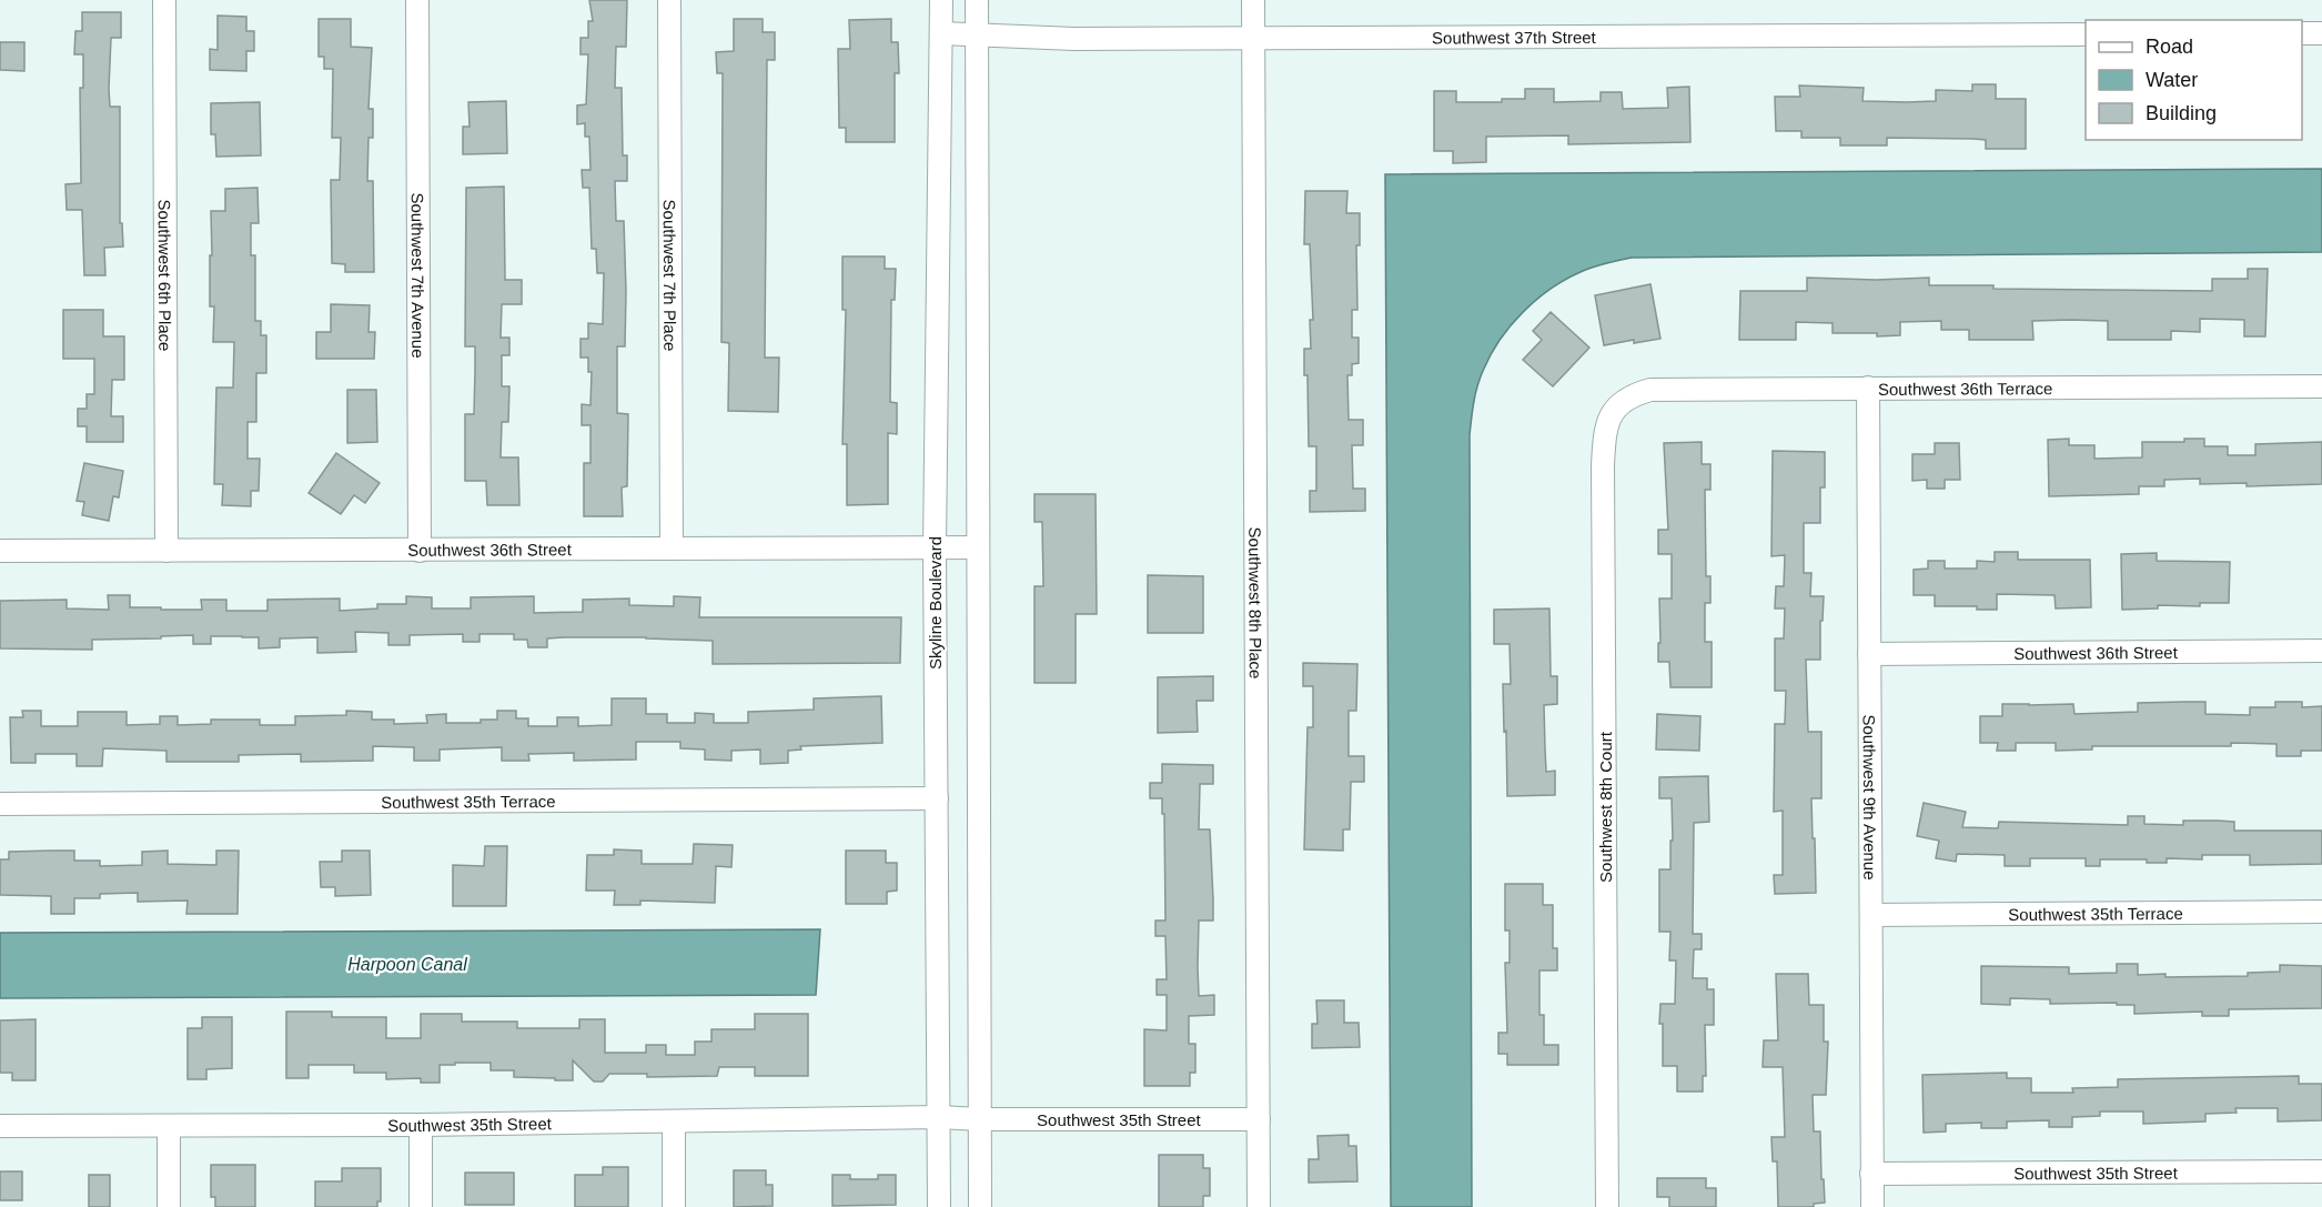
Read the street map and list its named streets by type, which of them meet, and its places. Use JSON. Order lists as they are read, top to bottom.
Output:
{
  "streets": {
    "street": [
      "Southwest 37th Street",
      "Southwest 7th Place",
      "Southwest 6th Place",
      "Southwest 7th Avenue",
      "Southwest 36th Terrace",
      "Southwest 36th Street",
      "Skyline Boulevard",
      "Southwest 8th Place",
      "Southwest 9th Avenue",
      "Southwest 35th Terrace",
      "Southwest 8th Court",
      "Southwest 35th Street"
    ]
  },
  "crossings": [
    ["Southwest 37th Street", "Skyline Boulevard"],
    ["Southwest 37th Street", "Southwest 8th Place"],
    ["Southwest 7th Place", "Southwest 36th Street"],
    ["Southwest 6th Place", "Southwest 36th Street"],
    ["Southwest 7th Avenue", "Southwest 36th Street"],
    ["Southwest 36th Terrace", "Southwest 9th Avenue"],
    ["Southwest 36th Terrace", "Southwest 8th Court"],
    ["Southwest 36th Street", "Skyline Boulevard"],
    ["Southwest 36th Street", "Southwest 9th Avenue"],
    ["Skyline Boulevard", "Southwest 35th Terrace"],
    ["Skyline Boulevard", "Southwest 35th Street"],
    ["Southwest 8th Place", "Southwest 35th Street"],
    ["Southwest 9th Avenue", "Southwest 35th Terrace"],
    ["Southwest 9th Avenue", "Southwest 35th Street"]
  ],
  "water": ["Harpoon Canal"],
  "legend": ["Road", "Water", "Building"]
}
